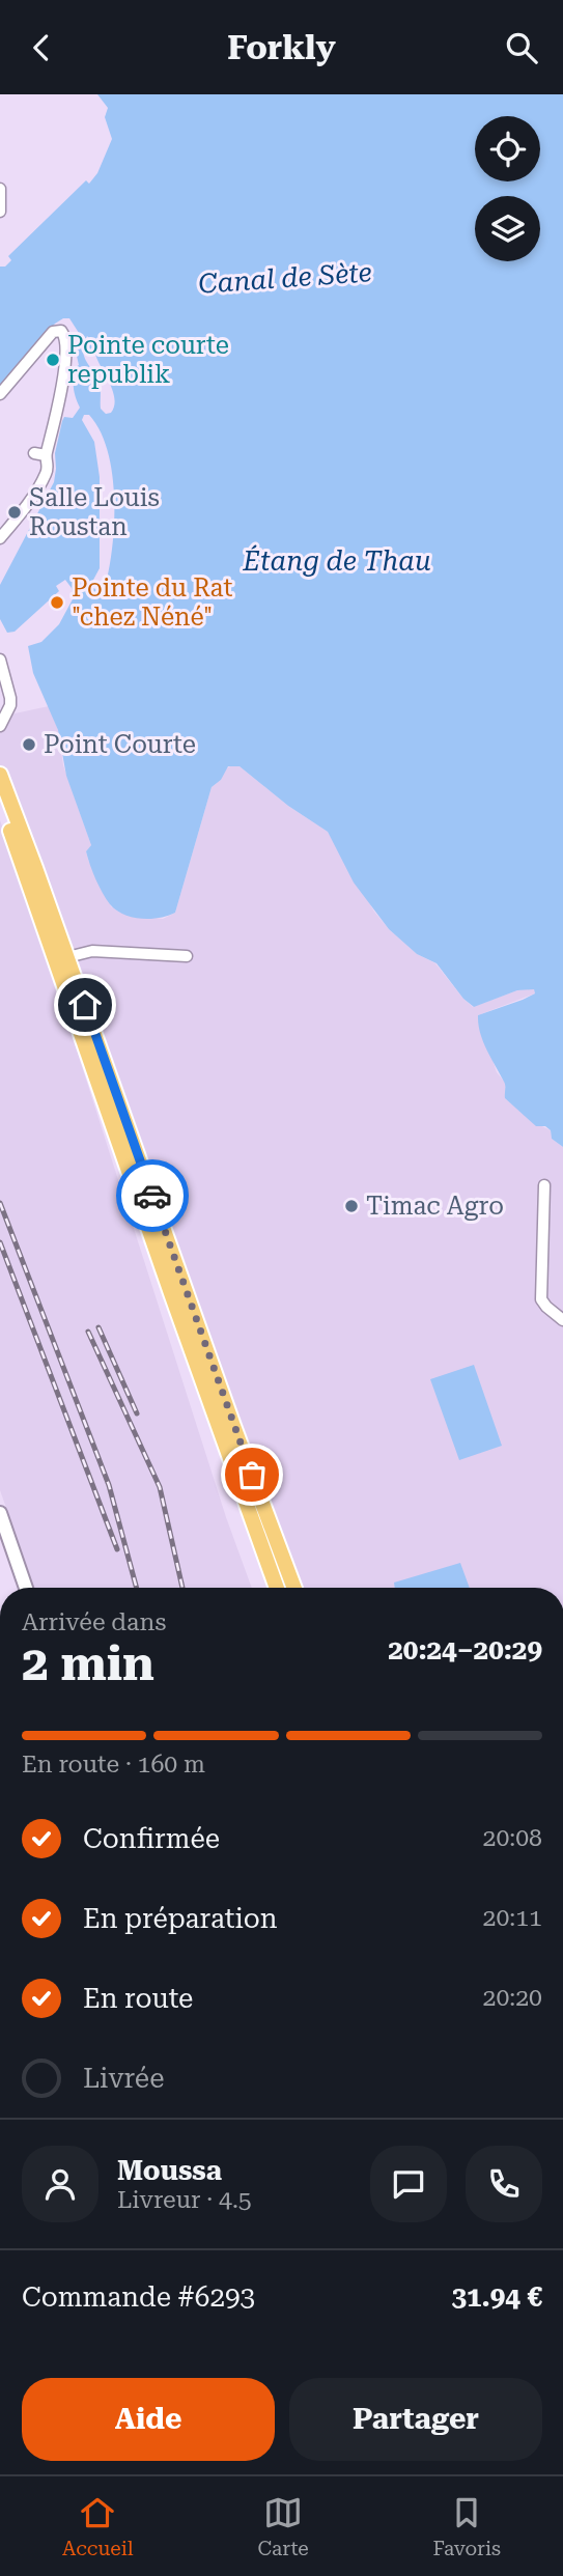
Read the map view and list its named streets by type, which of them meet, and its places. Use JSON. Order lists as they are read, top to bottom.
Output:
{
  "water": ["Canal de Sète", "Étang de Thau"],
  "places": [
    "Pointe courte republik",
    "Salle Louis Roustan",
    "Pointe du Rat \"chez Néné\"",
    "Point Courte",
    "Timac Agro"
  ],
  "page": {
    "header": "Forkly",
    "heading": ["2 min", "Arrivée dans", "20:24–20:29"],
    "panel": [
      "Moussa",
      "Livreur · 4.5",
      "Commande #6293",
      "31.94 €"
    ],
    "bar": "En route · 160 m",
    "list": [
      ["Confirmée", "20:08"],
      ["En préparation", "20:11"],
      ["En route", "20:20"],
      "Livrée"
    ],
    "buttons": ["Aide", "Partager"],
    "tabs": ["Accueil", "Carte", "Favoris"]
  }
}
